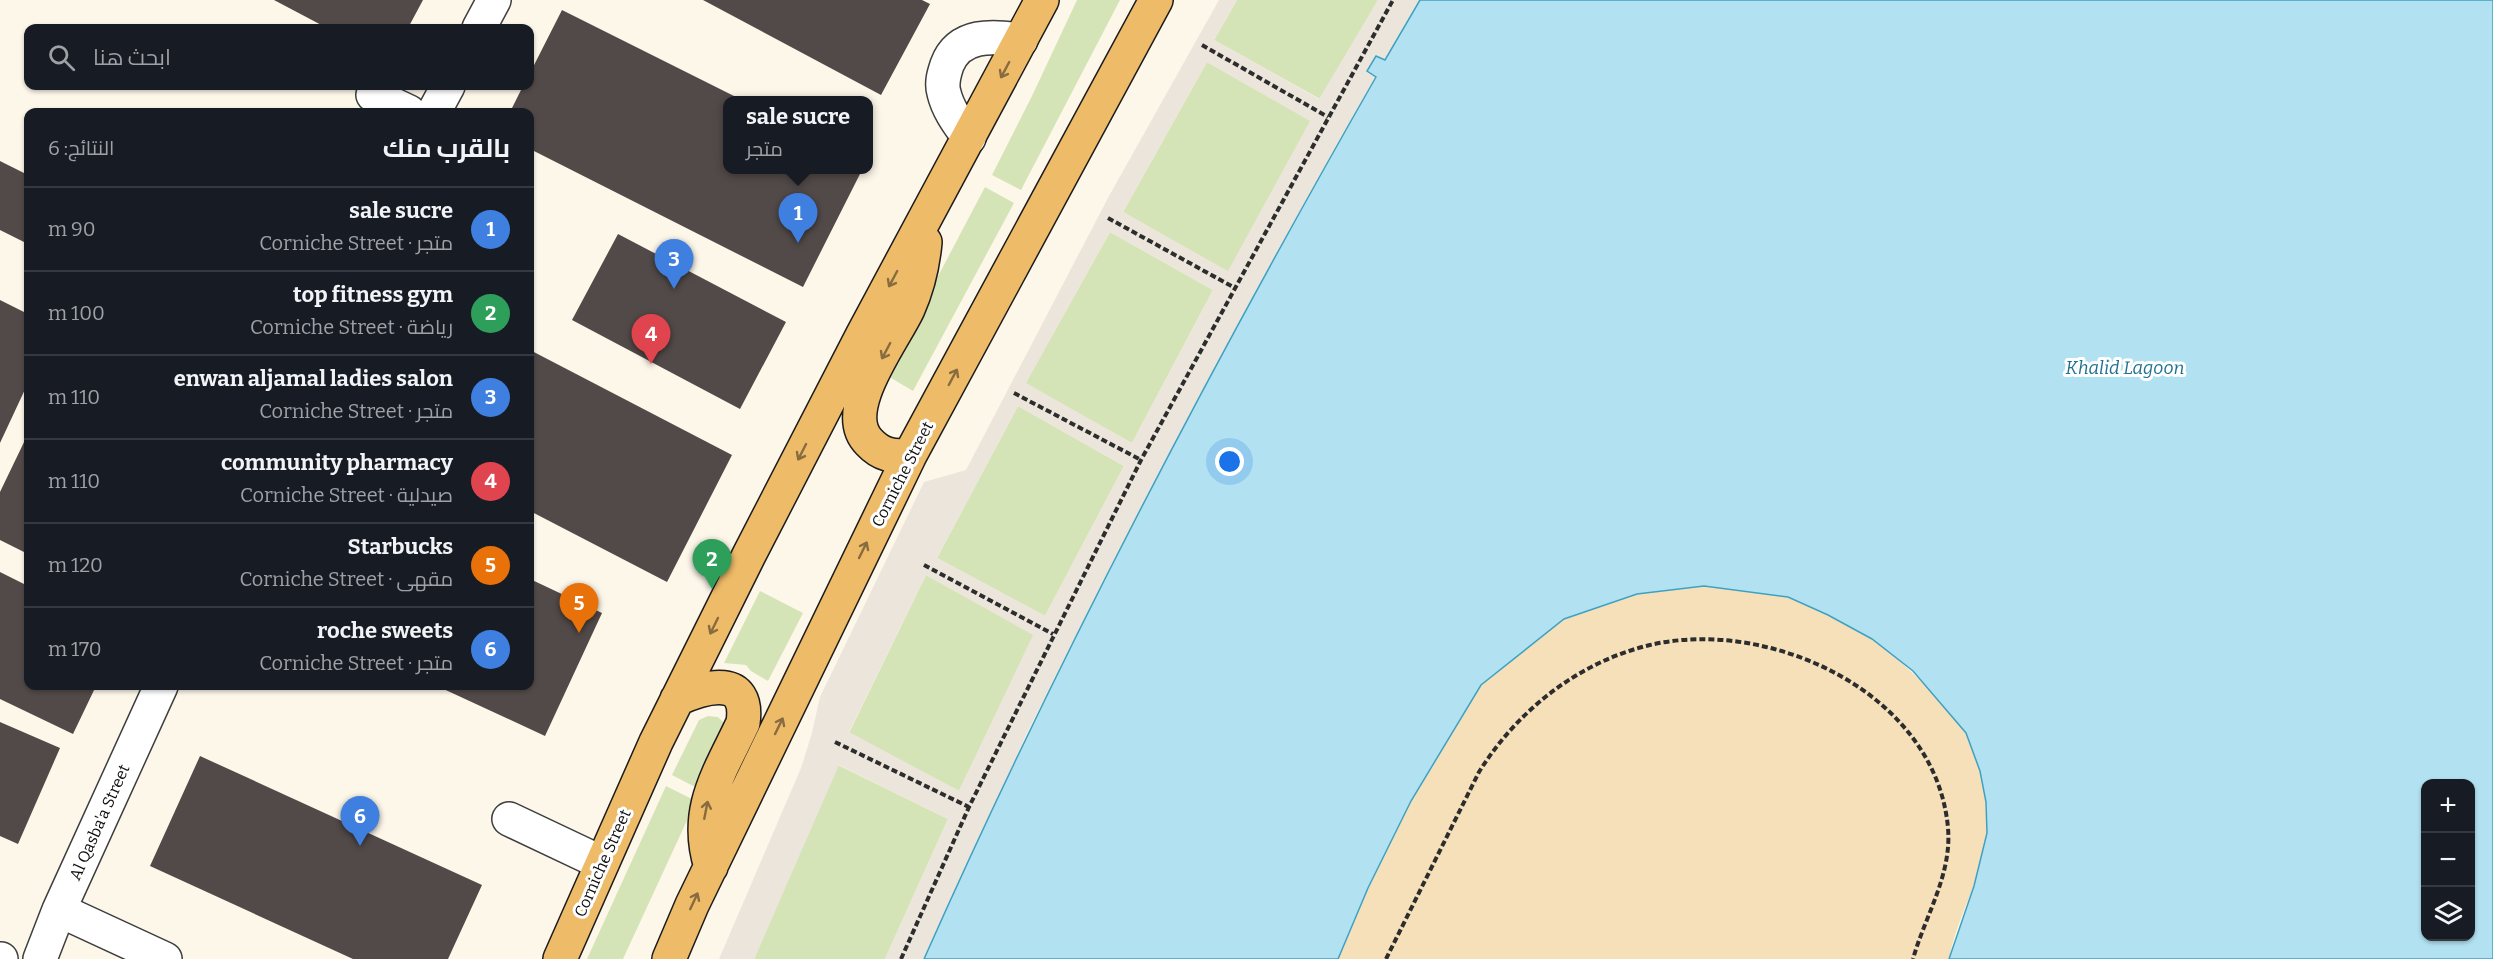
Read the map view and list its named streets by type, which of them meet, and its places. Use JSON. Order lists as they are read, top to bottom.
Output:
{
  "streets": {
    "main road": ["Corniche Street"],
    "street": ["Al Qasba'a Street"]
  },
  "water": ["Khalid Lagoon"],
  "page": {
    "search": "ابحث هنا",
    "popup": ["sale sucre", "متجر"],
    "heading": ["بالقرب منك", "النتائج: 6"],
    "list": [
      {
        "mark": "1",
        "name": "sale sucre",
        "note": "متجر · Corniche Street",
        "value": "90 m"
      },
      {
        "mark": "2",
        "name": "top fitness gym",
        "note": "رياضة · Corniche Street",
        "value": "100 m"
      },
      {
        "mark": "3",
        "name": "enwan aljamal ladies salon",
        "note": "متجر · Corniche Street",
        "value": "110 m"
      },
      {
        "mark": "4",
        "name": "community pharmacy",
        "note": "صيدلية · Corniche Street",
        "value": "110 m"
      },
      {
        "mark": "5",
        "name": "Starbucks",
        "note": "مقهى · Corniche Street",
        "value": "120 m"
      },
      {
        "mark": "6",
        "name": "roche sweets",
        "note": "متجر · Corniche Street",
        "value": "170 m"
      }
    ],
    "pins": [
      "1",
      "3",
      "4",
      "2",
      "5",
      "6"
    ],
    "map_buttons": ["+", "−"]
  }
}
